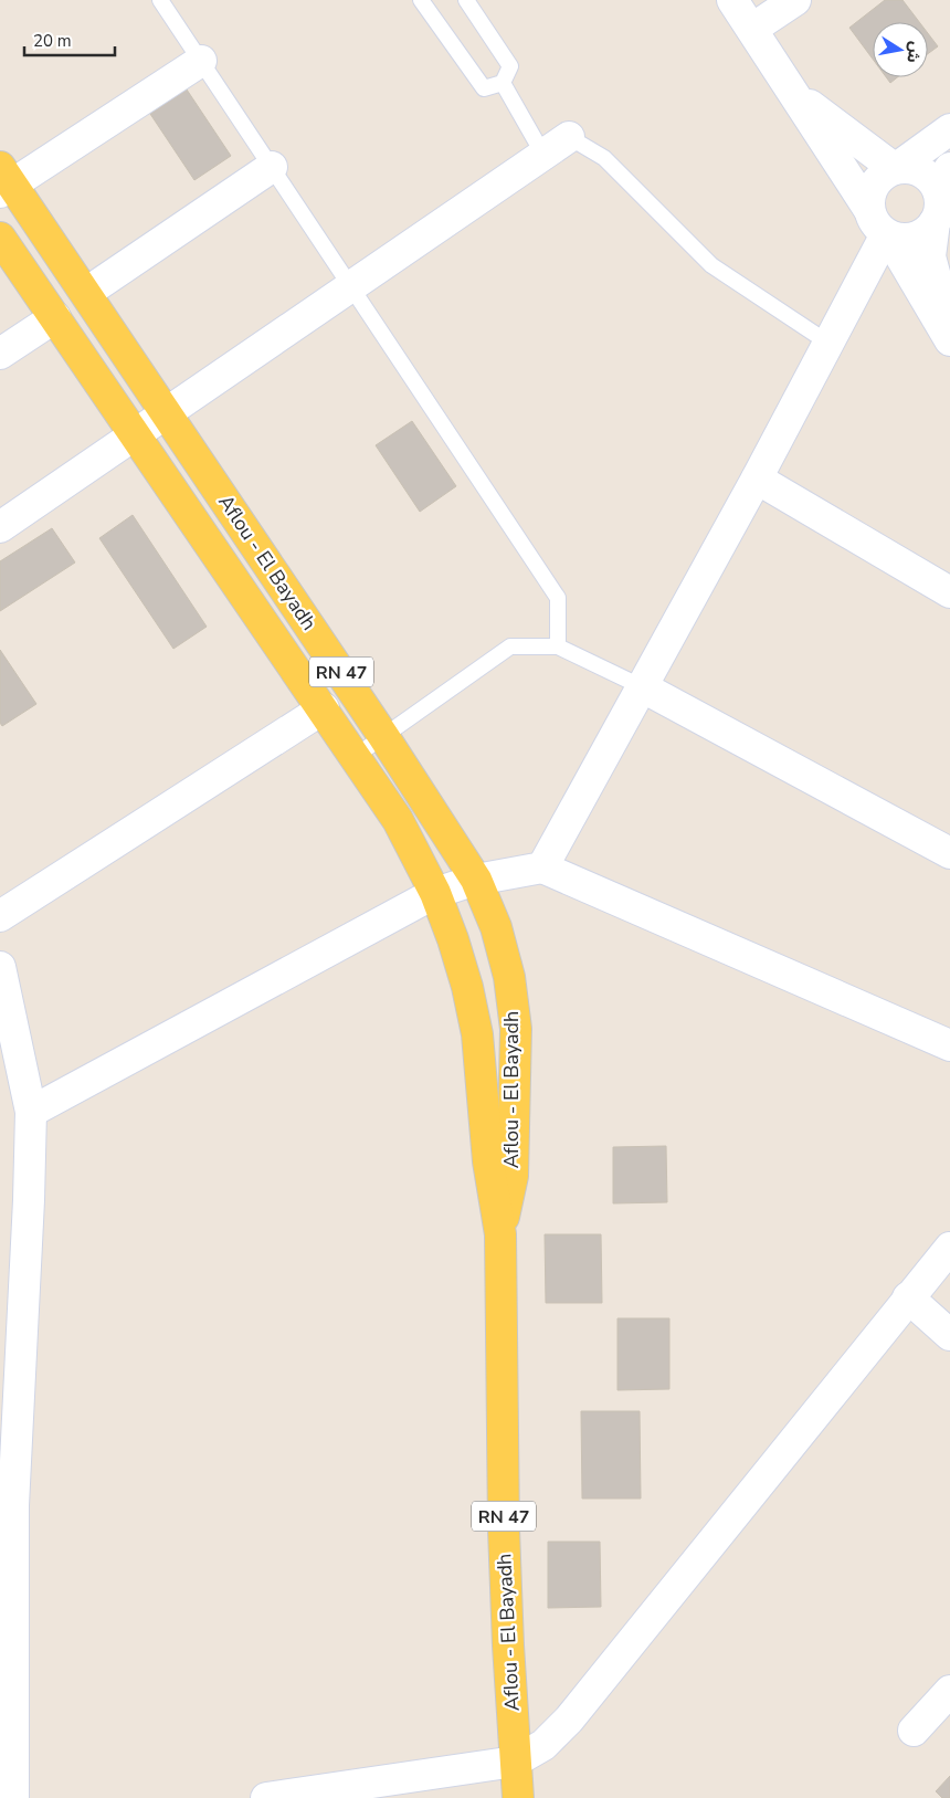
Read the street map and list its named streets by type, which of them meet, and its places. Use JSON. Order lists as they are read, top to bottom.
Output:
{
  "streets": {
    "main road": ["Aflou - El Bayadh", "RN 47"]
  },
  "scale_bar": "20 m",
  "north": "right"
}
